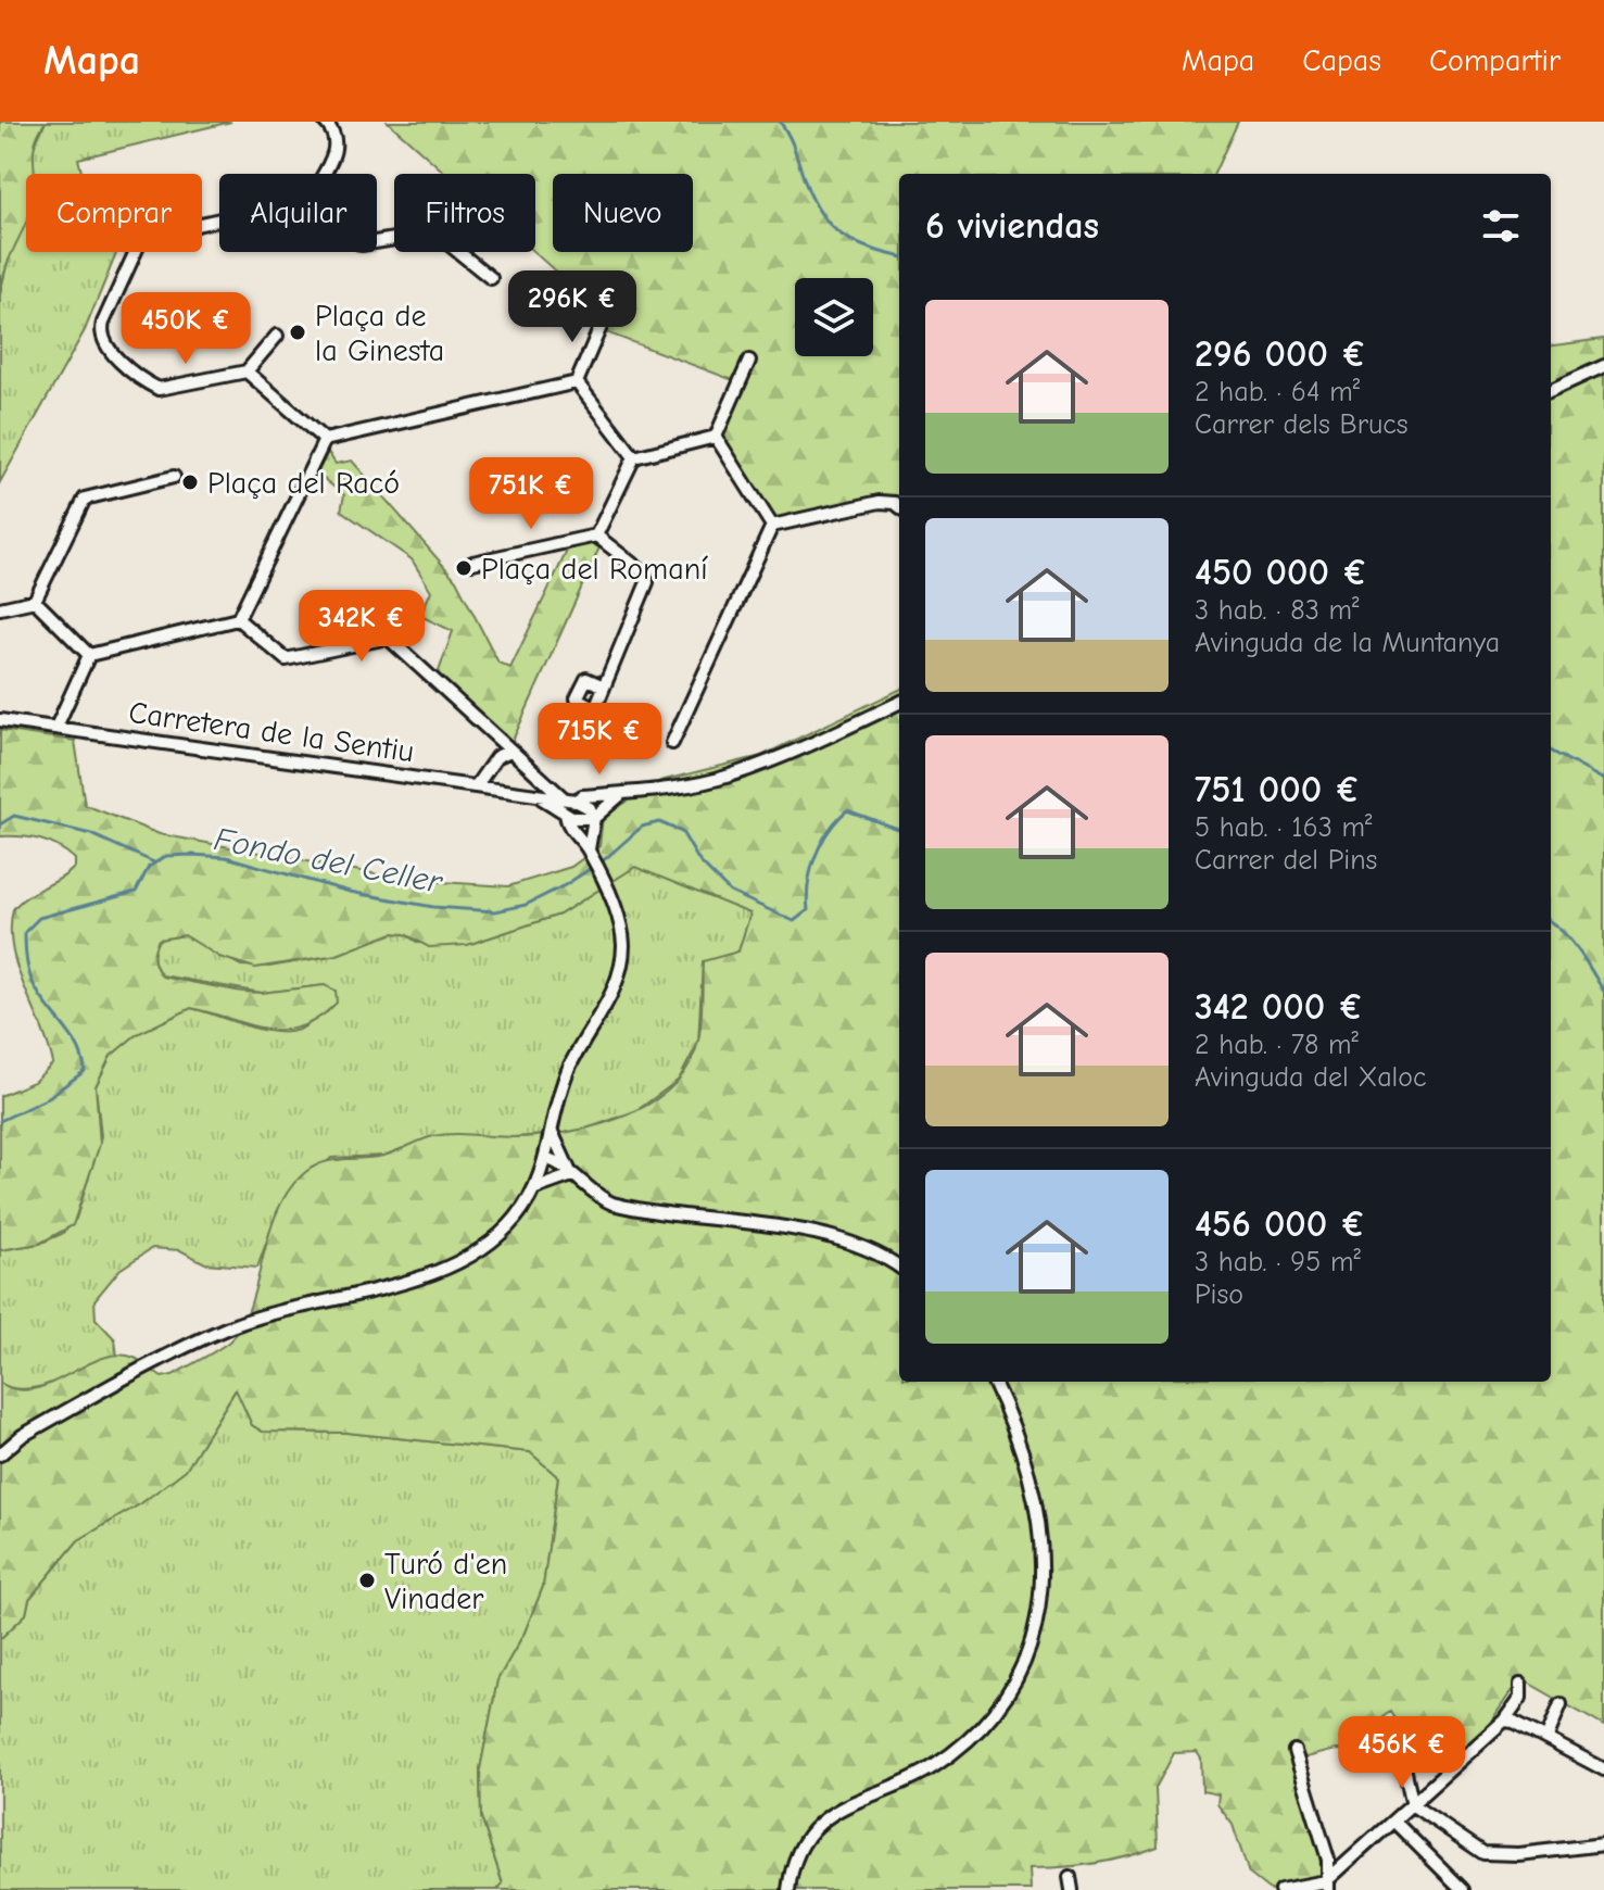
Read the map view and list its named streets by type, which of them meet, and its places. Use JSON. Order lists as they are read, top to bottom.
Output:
{
  "streets": {
    "street": ["Carretera de la Sentiu"]
  },
  "water": ["Fondo del Celler"],
  "places": [
    "Plaça de la Ginesta",
    "Plaça del Racó",
    "Plaça del Romaní",
    "Turó d'en Vinader"
  ],
  "page": {
    "header": "Mapa",
    "nav": ["Mapa", "Capas", "Compartir"],
    "chip": [
      "Comprar",
      "Alquilar",
      "Filtros",
      "Nuevo"
    ],
    "heading": "6 viviendas",
    "price": [
      "296K €",
      "450K €",
      "751K €",
      "342K €",
      "715K €",
      "456K €"
    ],
    "list": [
      {
        "name": "296 000 €",
        "note": "2 hab. · 64 m² · Carrer dels Brucs"
      },
      {
        "name": "450 000 €",
        "note": "3 hab. · 83 m² · Avinguda de la Muntanya"
      },
      {
        "name": "751 000 €",
        "note": "5 hab. · 163 m² · Carrer del Pins"
      },
      {
        "name": "342 000 €",
        "note": "2 hab. · 78 m² · Avinguda del Xaloc"
      },
      {
        "name": "456 000 €",
        "note": "3 hab. · 95 m² · Piso"
      }
    ]
  }
}
